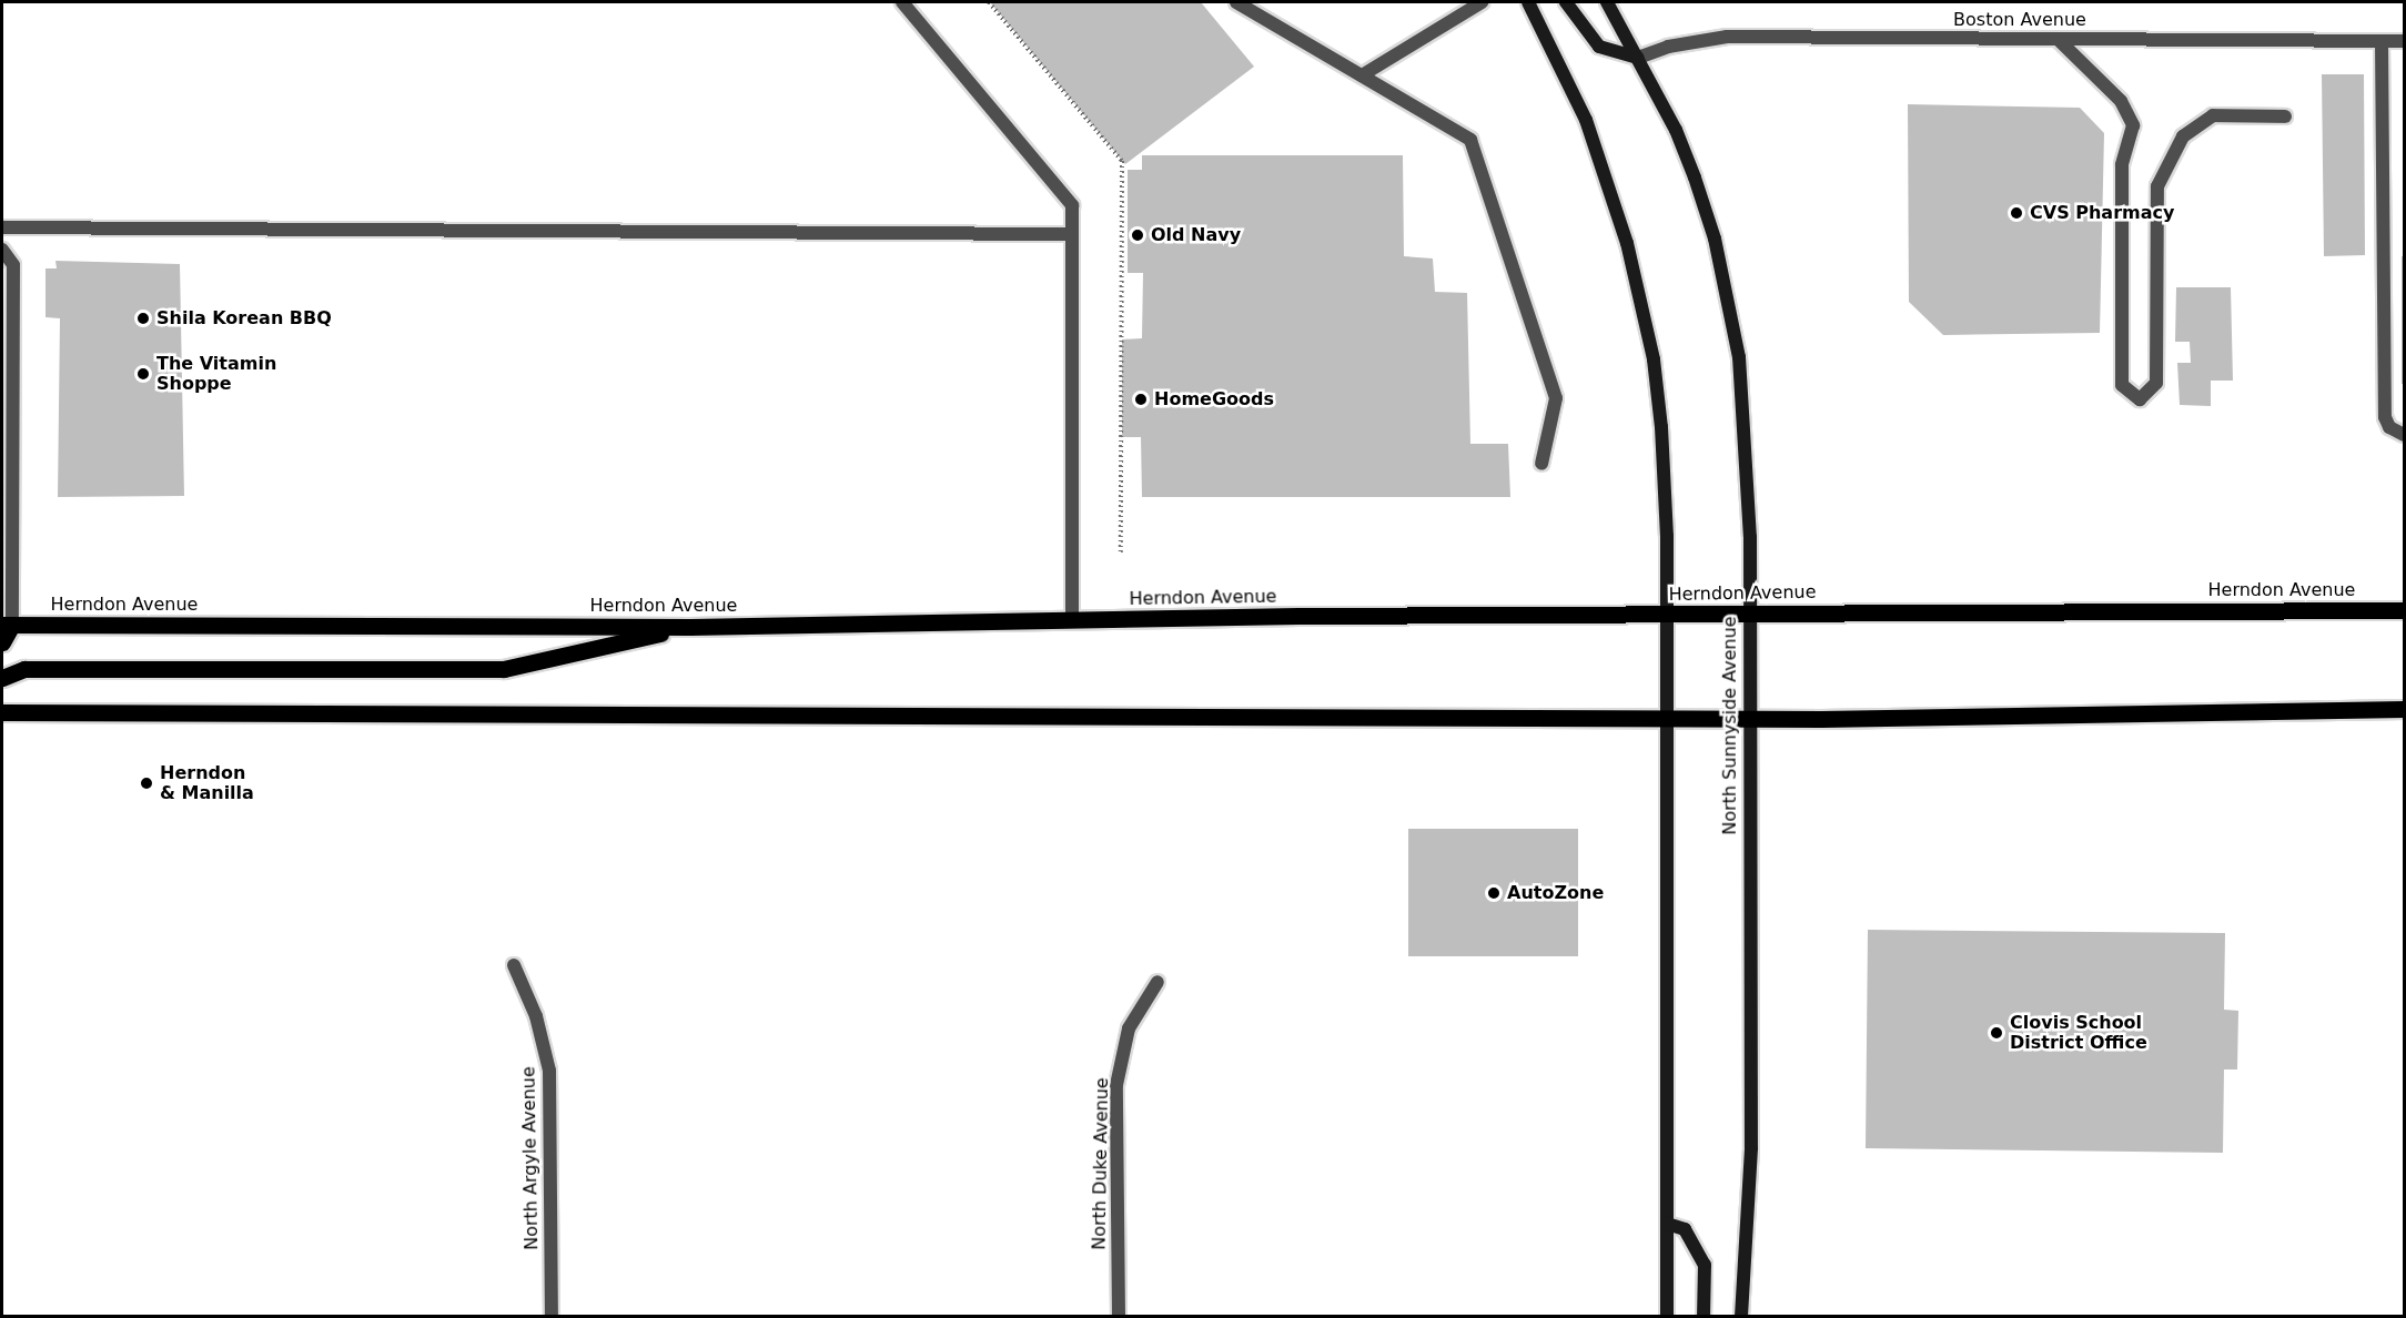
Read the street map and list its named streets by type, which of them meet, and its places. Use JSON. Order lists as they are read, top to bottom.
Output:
{
  "streets": {
    "main road": ["Herndon Avenue", "North Sunnyside Avenue"],
    "street": ["Boston Avenue", "North Argyle Avenue", "North Duke Avenue"]
  },
  "crossings": [
    ["Boston Avenue", "North Sunnyside Avenue"],
    ["Herndon Avenue", "North Sunnyside Avenue"]
  ],
  "places": [
    "CVS Pharmacy",
    "Old Navy",
    "Shila Korean BBQ",
    "The Vitamin Shoppe",
    "HomeGoods",
    "Herndon & Manilla",
    "AutoZone",
    "Clovis School District Office"
  ]
}
